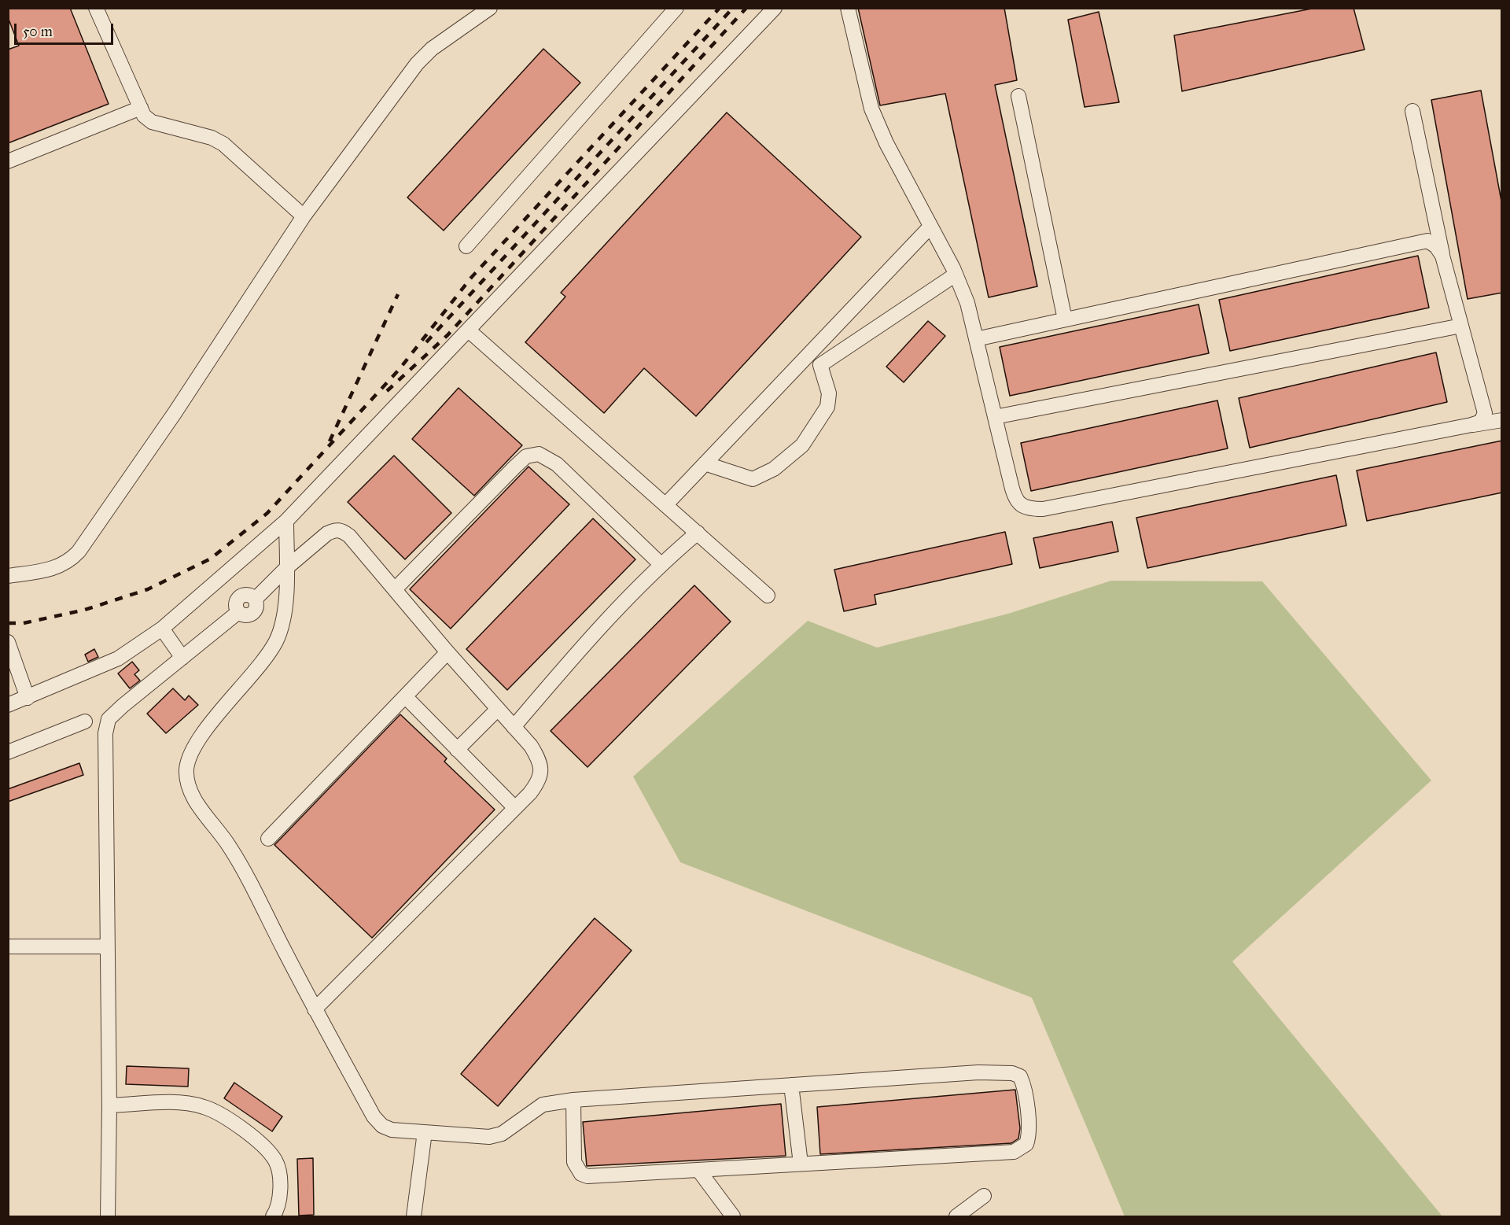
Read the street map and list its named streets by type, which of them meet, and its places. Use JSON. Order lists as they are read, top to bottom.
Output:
{
  "scale_bar": "50 m"
}
